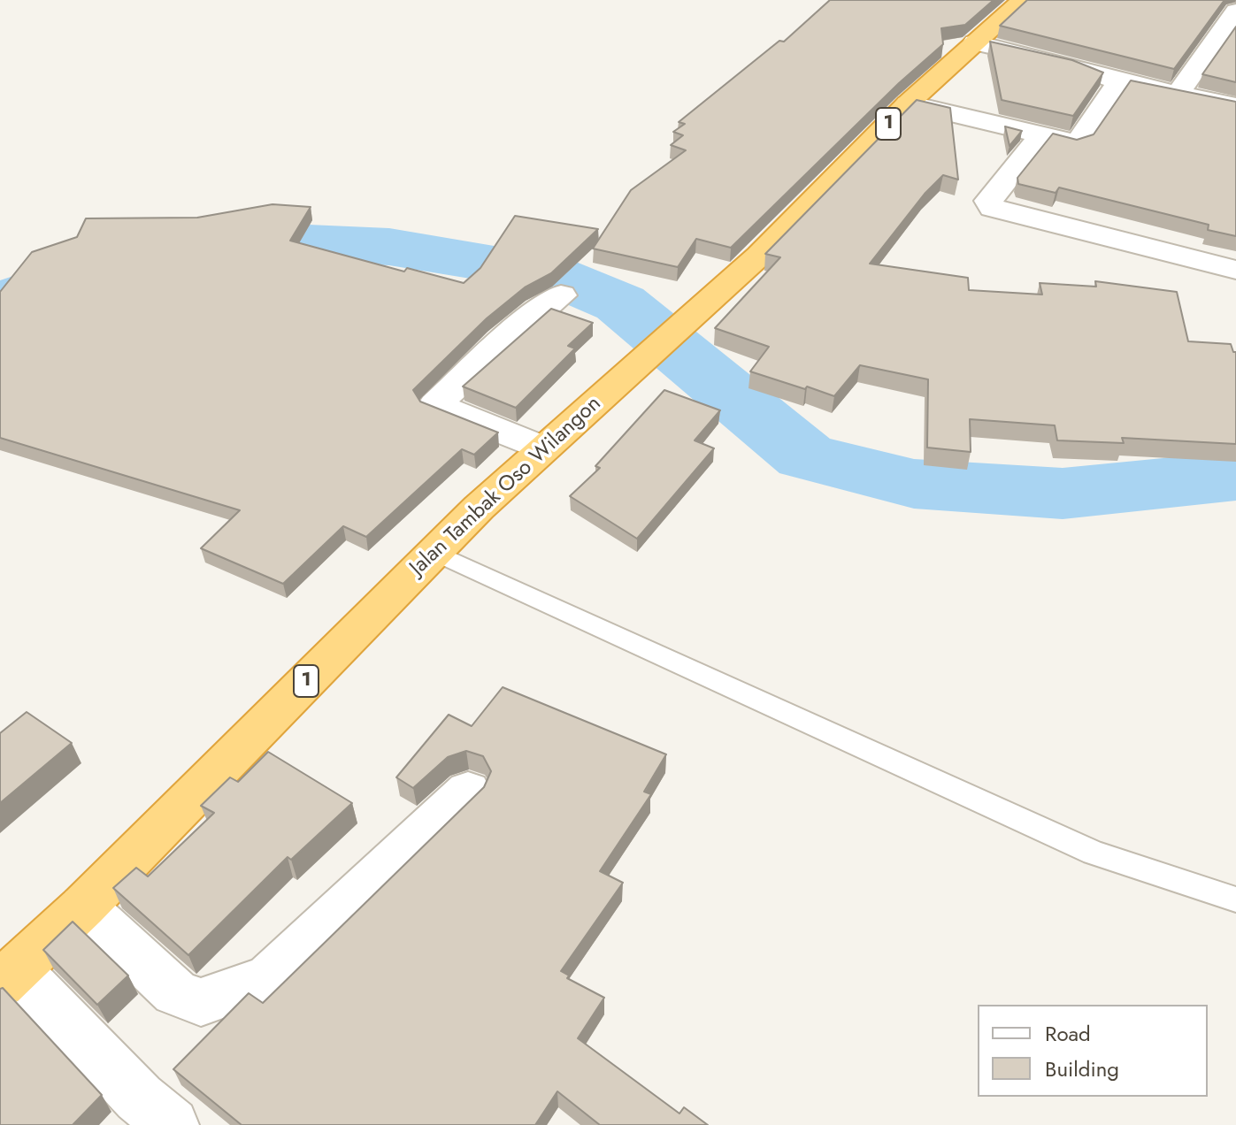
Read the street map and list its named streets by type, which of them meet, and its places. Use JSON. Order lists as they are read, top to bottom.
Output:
{
  "streets": {
    "highway": ["1", "Jalan Tambak Oso Wilangon"]
  },
  "legend": ["Road", "Building"]
}
